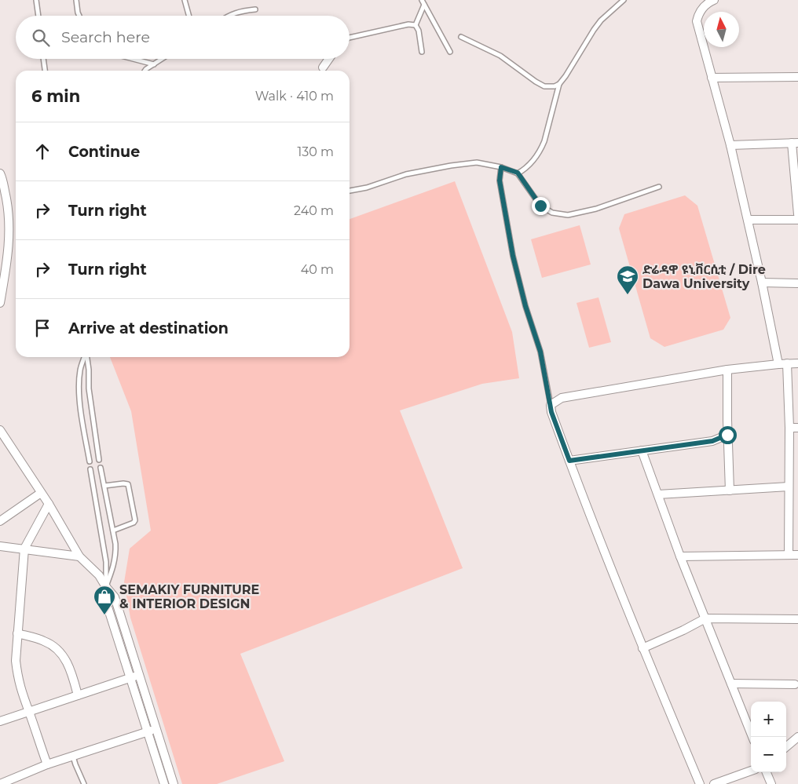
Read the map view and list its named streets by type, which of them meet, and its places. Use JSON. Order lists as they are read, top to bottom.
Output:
{
  "places": {
    "school or university": ["ድሬዳዋ ዩኒቨርሲቲ / Dire Dawa University"],
    "shop": ["SEMAKIY FURNITURE & INTERIOR DESIGN"]
  },
  "north": "top",
  "page": {
    "search": "Search here",
    "heading": ["6 min", "Walk · 410 m"],
    "list": [
      ["Continue", "130 m"],
      ["Turn right", "240 m"],
      ["Turn right", "40 m"],
      "Arrive at destination"
    ],
    "map_buttons": ["+", "−"]
  }
}
